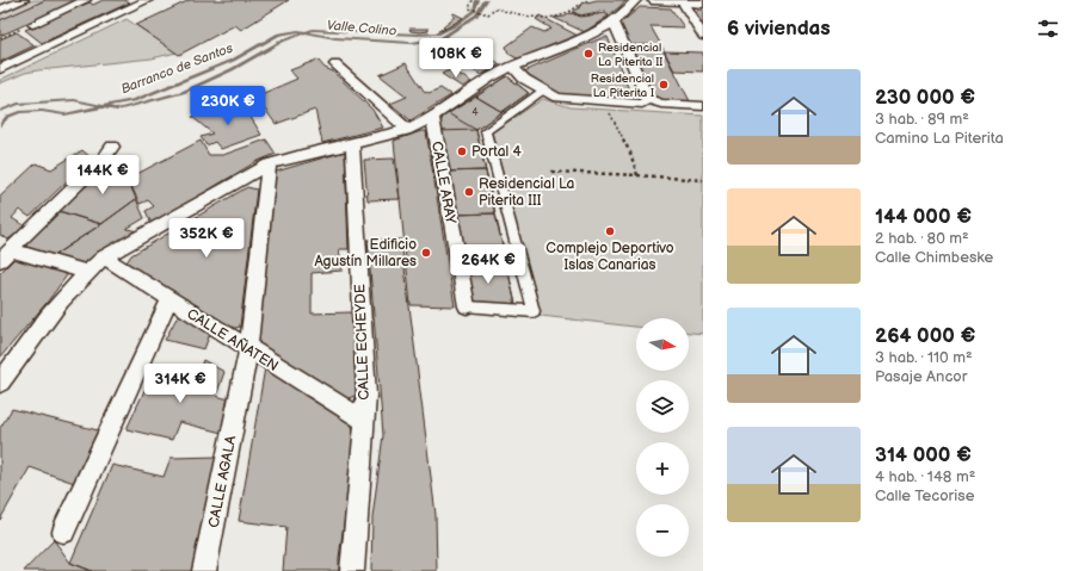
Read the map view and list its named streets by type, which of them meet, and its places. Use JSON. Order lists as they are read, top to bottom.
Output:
{
  "streets": {
    "street": [
      "CALLE ARAY",
      "CALLE AÑATEN",
      "CALLE ECHEYDE",
      "CALLE AGALA"
    ]
  },
  "crossings": [
    ["CALLE AÑATEN", "CALLE ECHEYDE"],
    ["CALLE AÑATEN", "CALLE AGALA"]
  ],
  "water": ["Valle Colino", "Barranco de Santos"],
  "places": [
    "Residencial La Piterita II",
    "Residencial La Piterita I",
    "Portal 4",
    "Residencial La Piterita III",
    "Complejo Deportivo Islas Canarias",
    "Edificio Agustín Millares"
  ],
  "house_numbers": ["4"],
  "north": "right",
  "page": {
    "heading": "6 viviendas",
    "price": [
      "108K €",
      "230K €",
      "144K €",
      "352K €",
      "264K €",
      "314K €"
    ],
    "list": [
      {
        "name": "230 000 €",
        "note": "3 hab. · 89 m² · Camino La Piterita"
      },
      {
        "name": "144 000 €",
        "note": "2 hab. · 80 m² · Calle Chimbeske"
      },
      {
        "name": "264 000 €",
        "note": "3 hab. · 110 m² · Pasaje Ancor"
      },
      {
        "name": "314 000 €",
        "note": "4 hab. · 148 m² · Calle Tecorise"
      }
    ],
    "map_buttons": ["+", "−"]
  }
}
